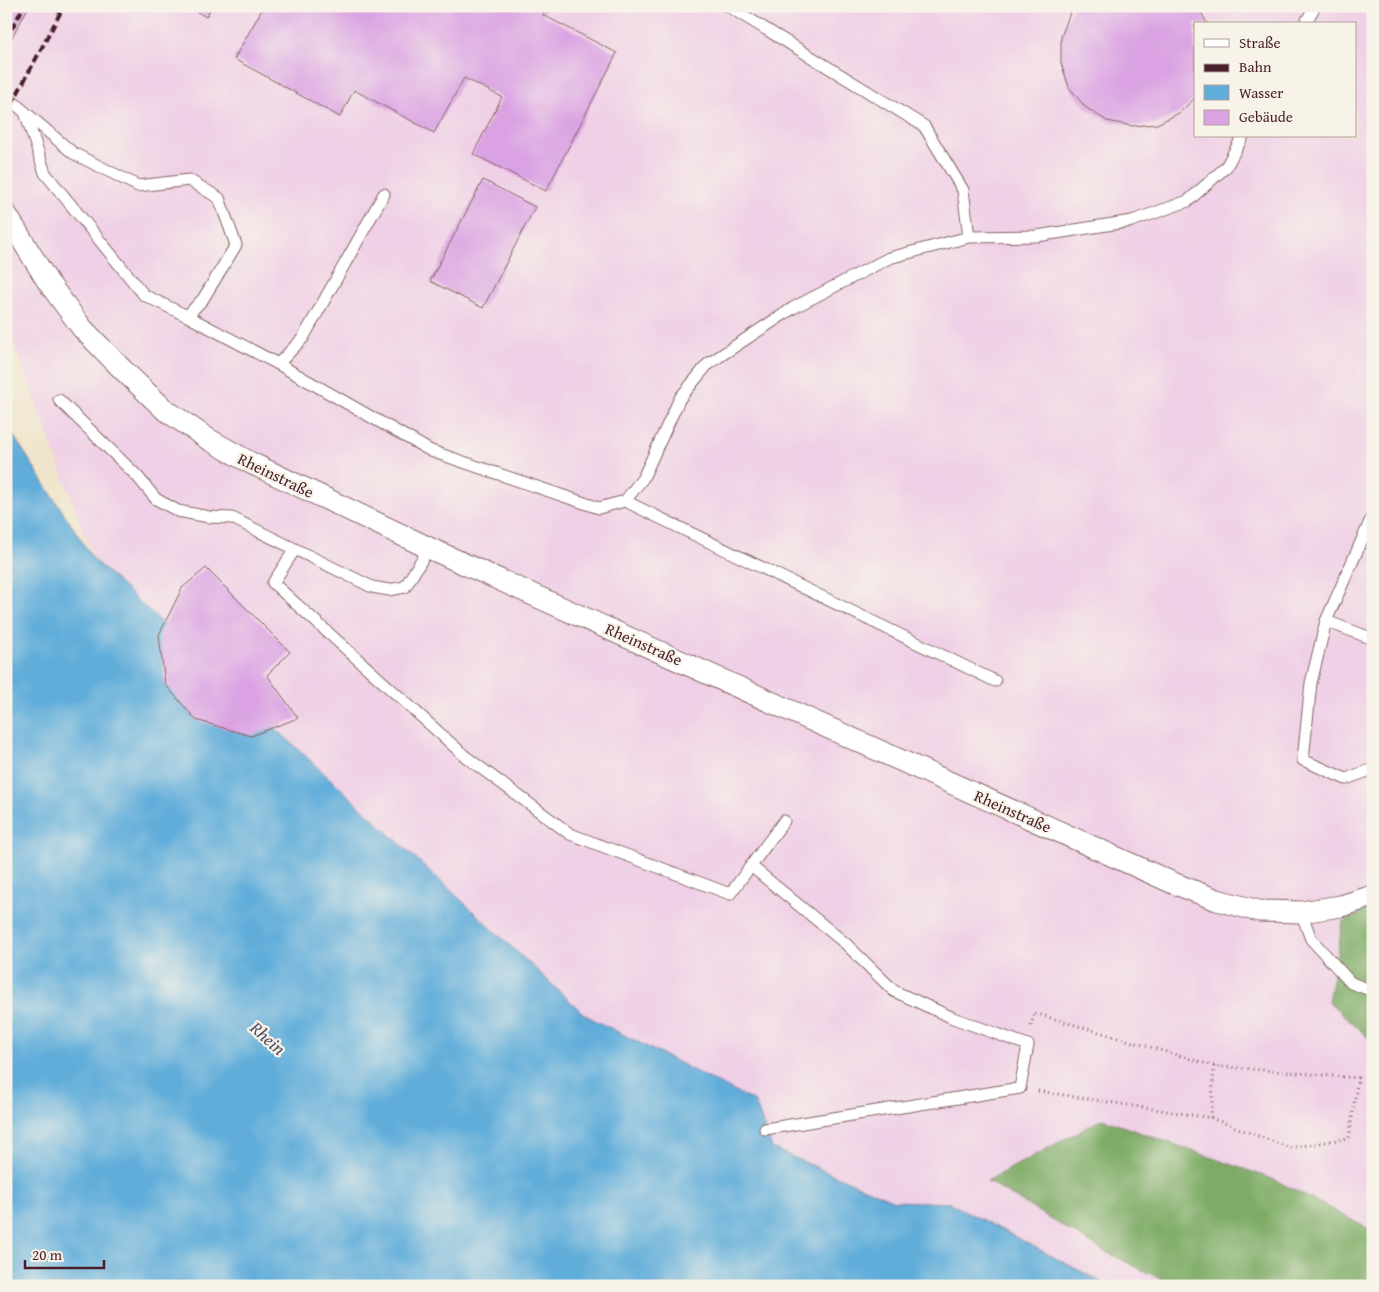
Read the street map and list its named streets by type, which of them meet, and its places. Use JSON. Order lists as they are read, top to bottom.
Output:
{
  "streets": {
    "street": ["Rheinstraße"]
  },
  "water": ["Rhein"],
  "legend": [
    "Straße",
    "Bahn",
    "Wasser",
    "Gebäude"
  ],
  "scale_bar": "20 m"
}
